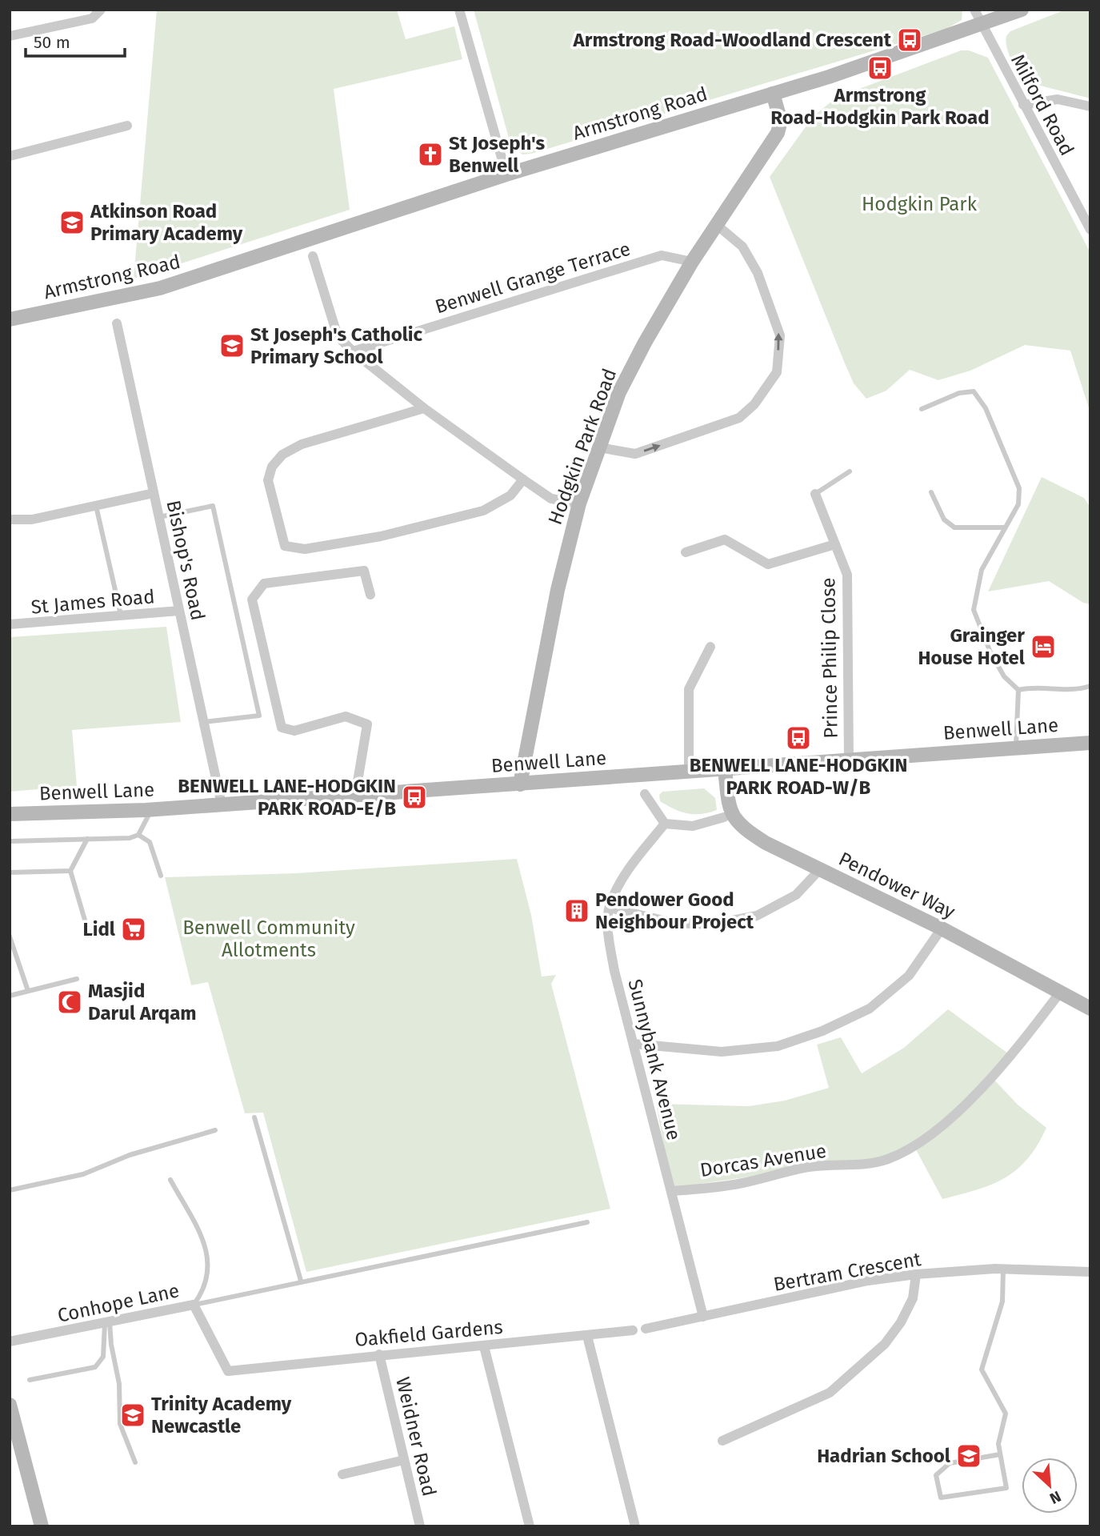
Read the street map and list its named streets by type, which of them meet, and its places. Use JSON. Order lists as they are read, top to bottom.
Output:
{
  "streets": {
    "street": [
      "Milford Road",
      "Armstrong Road",
      "Benwell Grange Terrace",
      "Hodgkin Park Road",
      "Bishop's Road",
      "St James Road",
      "Prince Philip Close",
      "Benwell Lane",
      "Pendower Way",
      "Sunnybank Avenue",
      "Dorcas Avenue",
      "Bertram Crescent",
      "Conhope Lane",
      "Oakfield Gardens",
      "Weidner Road"
    ]
  },
  "crossings": [
    ["Milford Road", "Armstrong Road"],
    ["Armstrong Road", "Hodgkin Park Road"],
    ["Benwell Grange Terrace", "Hodgkin Park Road"],
    ["Hodgkin Park Road", "Benwell Lane"],
    ["Bishop's Road", "St James Road"],
    ["Bishop's Road", "Benwell Lane"],
    ["Prince Philip Close", "Benwell Lane"],
    ["Benwell Lane", "Pendower Way"],
    ["Pendower Way", "Dorcas Avenue"],
    ["Sunnybank Avenue", "Dorcas Avenue"],
    ["Sunnybank Avenue", "Bertram Crescent"],
    ["Conhope Lane", "Oakfield Gardens"],
    ["Oakfield Gardens", "Weidner Road"]
  ],
  "parks": ["Hodgkin Park", "Benwell Community Allotments"],
  "places": {
    "bus stop": [
      "Armstrong Road-Woodland Crescent",
      "Armstrong Road-Hodgkin Park Road",
      "BENWELL LANE-HODGKIN PARK ROAD-W/B",
      "BENWELL LANE-HODGKIN PARK ROAD-E/B"
    ],
    "church": ["St Joseph's Benwell"],
    "school or university": [
      "Atkinson Road Primary Academy",
      "St Joseph's Catholic Primary School",
      "Trinity Academy Newcastle",
      "Hadrian School"
    ],
    "hotel": ["Grainger House Hotel"],
    "building": ["Pendower Good Neighbour Project"],
    "supermarket": ["Lidl"],
    "mosque": ["Masjid Darul Arqam"]
  },
  "scale_bar": "50 m",
  "north": "bottom right"
}
